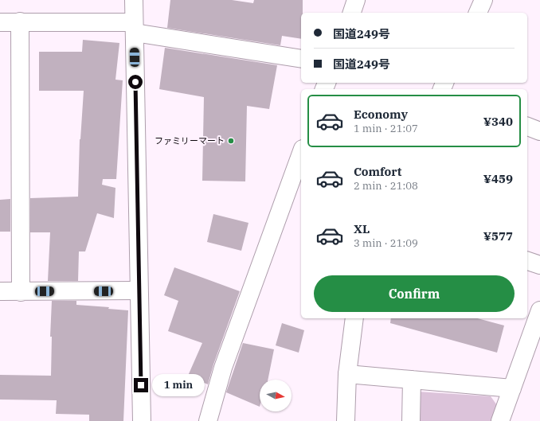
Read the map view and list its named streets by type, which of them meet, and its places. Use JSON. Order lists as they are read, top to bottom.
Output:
{
  "places": ["ファミリーマート"],
  "north": "right",
  "page": {
    "banner": ["国道249号", "国道249号"],
    "list": [
      {
        "name": "Economy",
        "note": "1 min · 21:07",
        "value": "¥340"
      },
      {
        "name": "Comfort",
        "note": "2 min · 21:08",
        "value": "¥459"
      },
      {
        "name": "XL",
        "note": "3 min · 21:09",
        "value": "¥577"
      }
    ],
    "buttons": "Confirm",
    "bubble": "1 min"
  }
}
